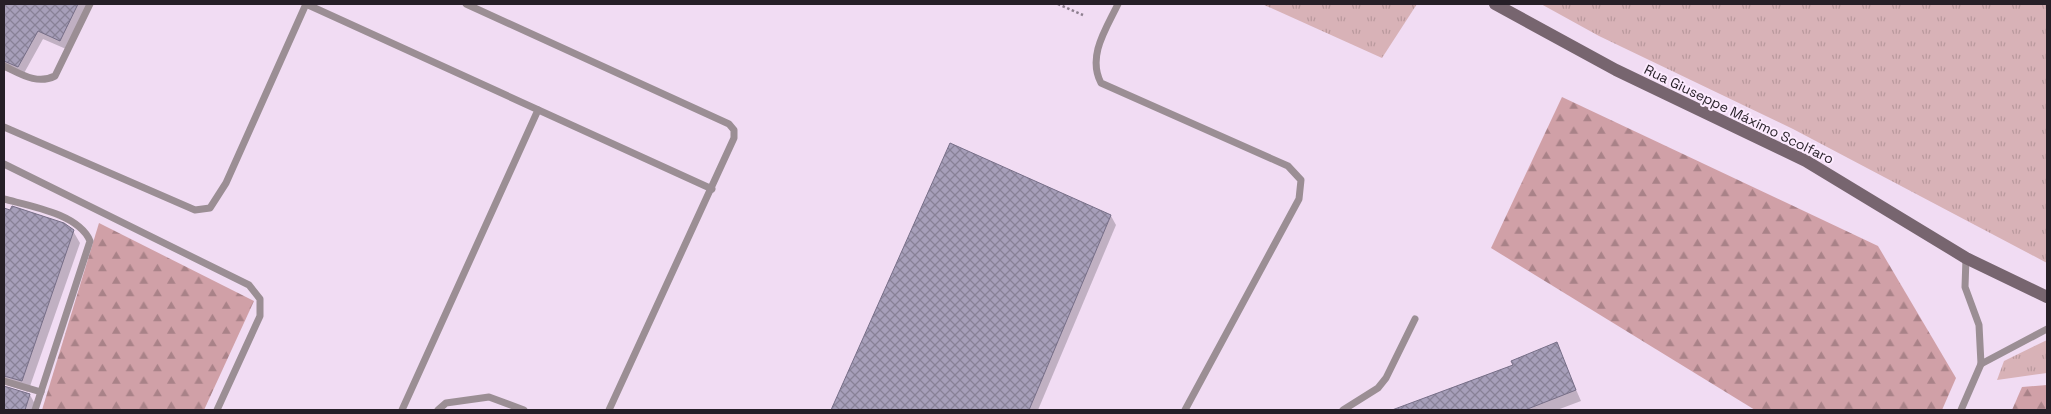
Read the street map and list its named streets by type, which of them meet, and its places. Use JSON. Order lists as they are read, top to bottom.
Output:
{
  "streets": {
    "main road": ["Rua Giuseppe Máximo Scolfaro"]
  }
}
